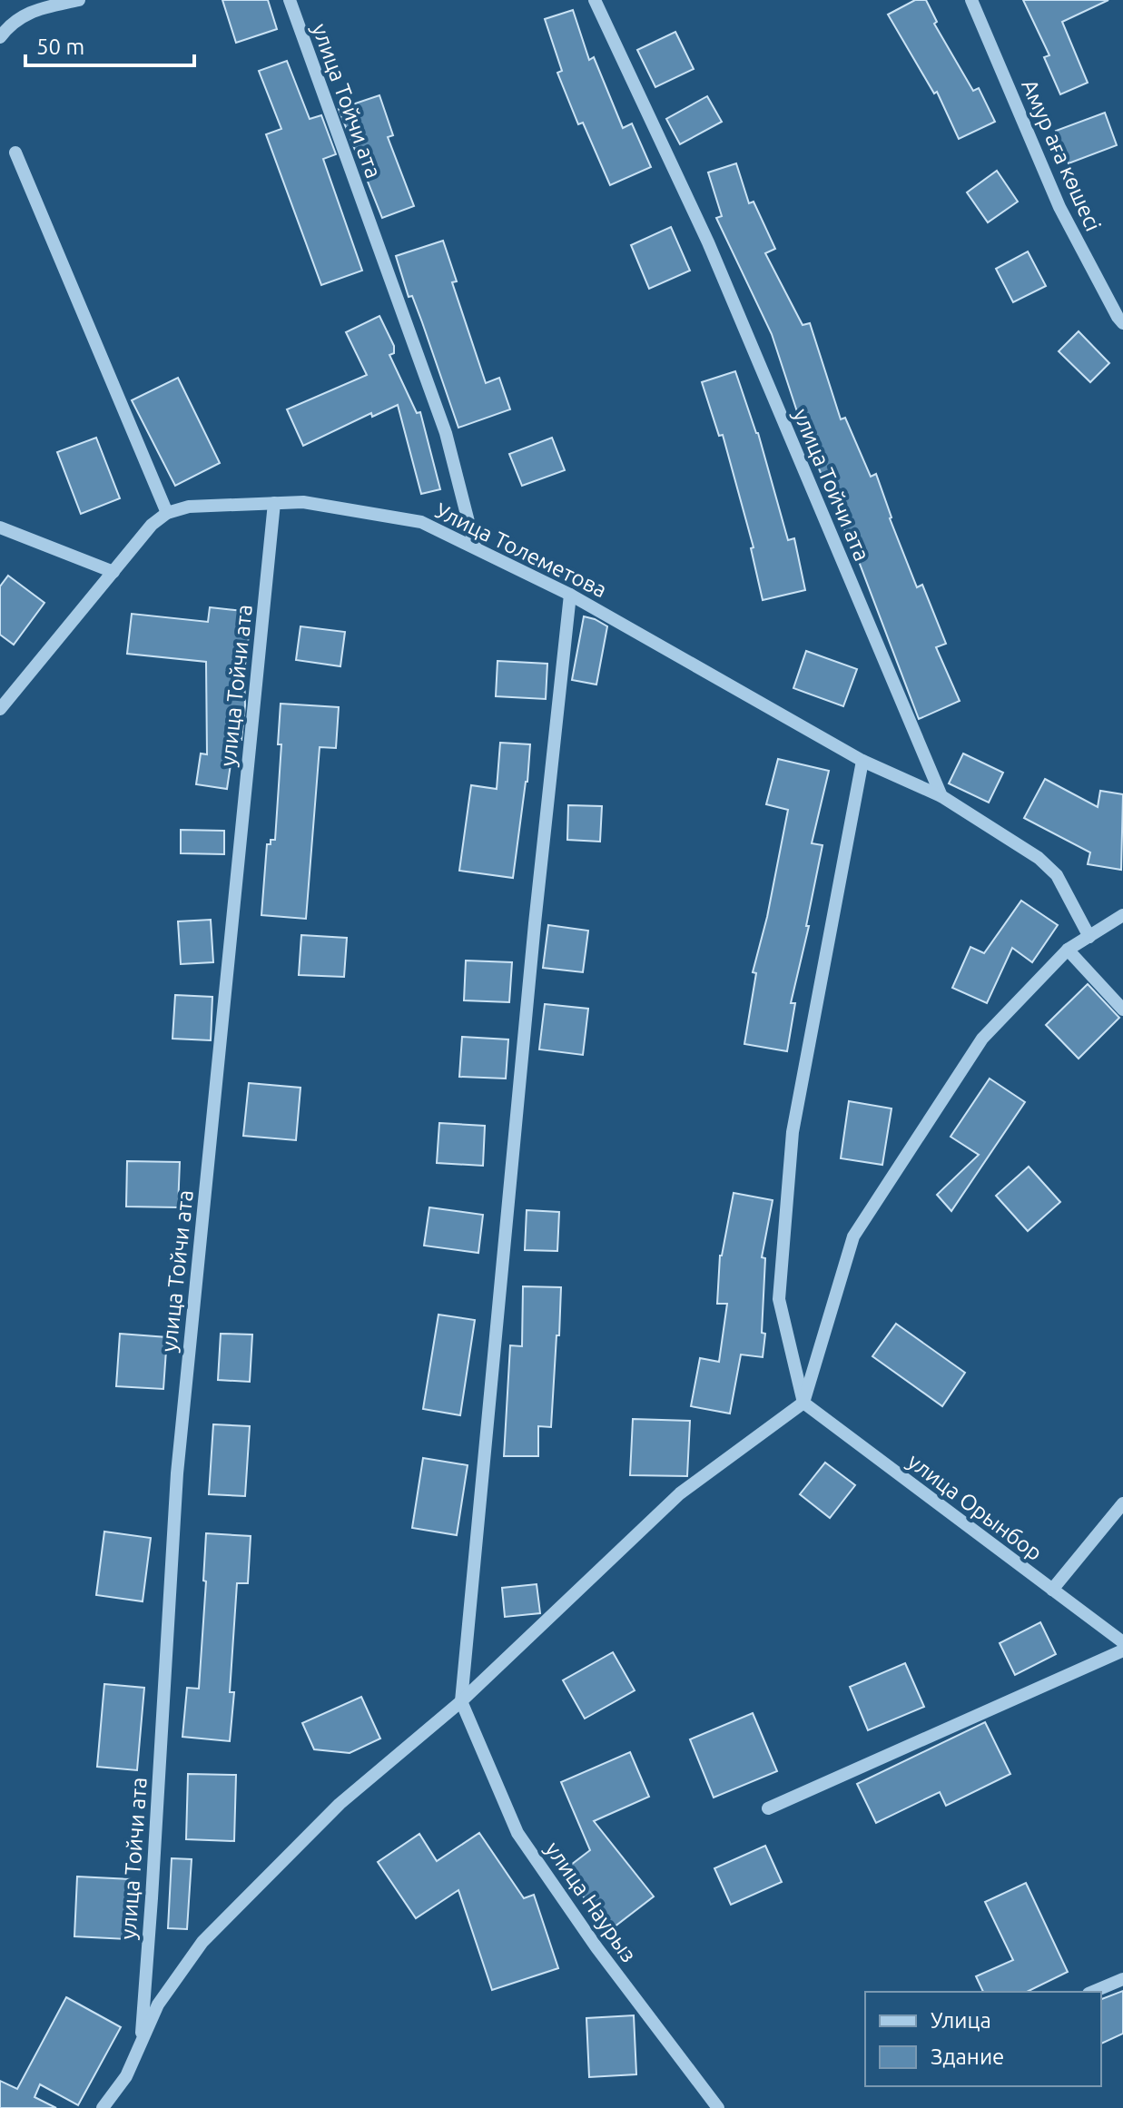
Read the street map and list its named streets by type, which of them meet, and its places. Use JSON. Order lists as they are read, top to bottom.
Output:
{
  "streets": {
    "street": [
      "улица Тойчи ата",
      "Амур аға көшесі",
      "Улица Толеметова",
      "улица Орынбор",
      "улица Наурыз"
    ]
  },
  "crossings": [
    ["улица Тойчи ата", "Улица Толеметова"]
  ],
  "legend": ["Улица", "Здание"],
  "scale_bar": "50 m"
}
